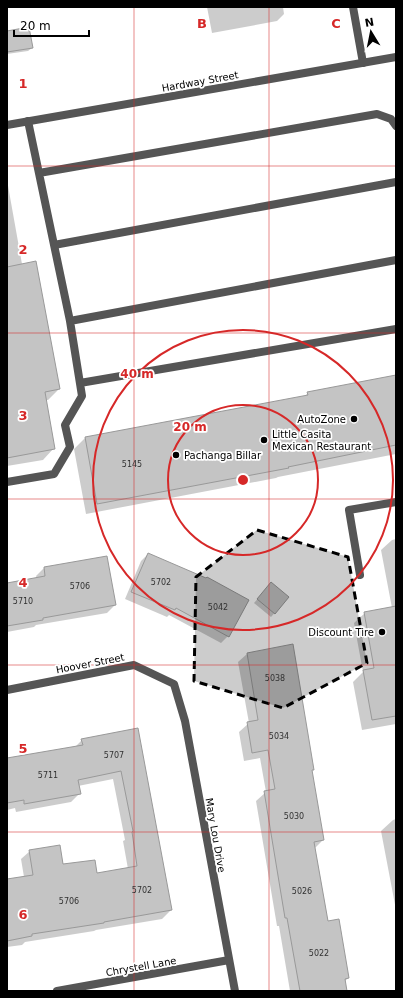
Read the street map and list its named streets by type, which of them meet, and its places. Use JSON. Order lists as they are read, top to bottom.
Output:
{
  "streets": {
    "street": [
      "Hardway Street",
      "Hoover Street",
      "Mary Lou Drive",
      "Chrystell Lane"
    ]
  },
  "crossings": [
    ["Hoover Street", "Mary Lou Drive"],
    ["Mary Lou Drive", "Chrystell Lane"]
  ],
  "places": [
    "AutoZone",
    "Little Casita Mexican Restaurant",
    "Pachanga Billar",
    "Discount Tire"
  ],
  "house_numbers": [
    "5145",
    "5702",
    "5706",
    "5710",
    "5042",
    "5038",
    "5034",
    "5707",
    "5711",
    "5030",
    "5702",
    "5026",
    "5706",
    "5022"
  ],
  "scale_bar": "20 m",
  "north": "top",
  "grid": {
    "columns": ["B", "C"],
    "rows": [
      "1",
      "2",
      "3",
      "4",
      "5",
      "6"
    ]
  },
  "rings": ["40 m", "20 m"]
}
